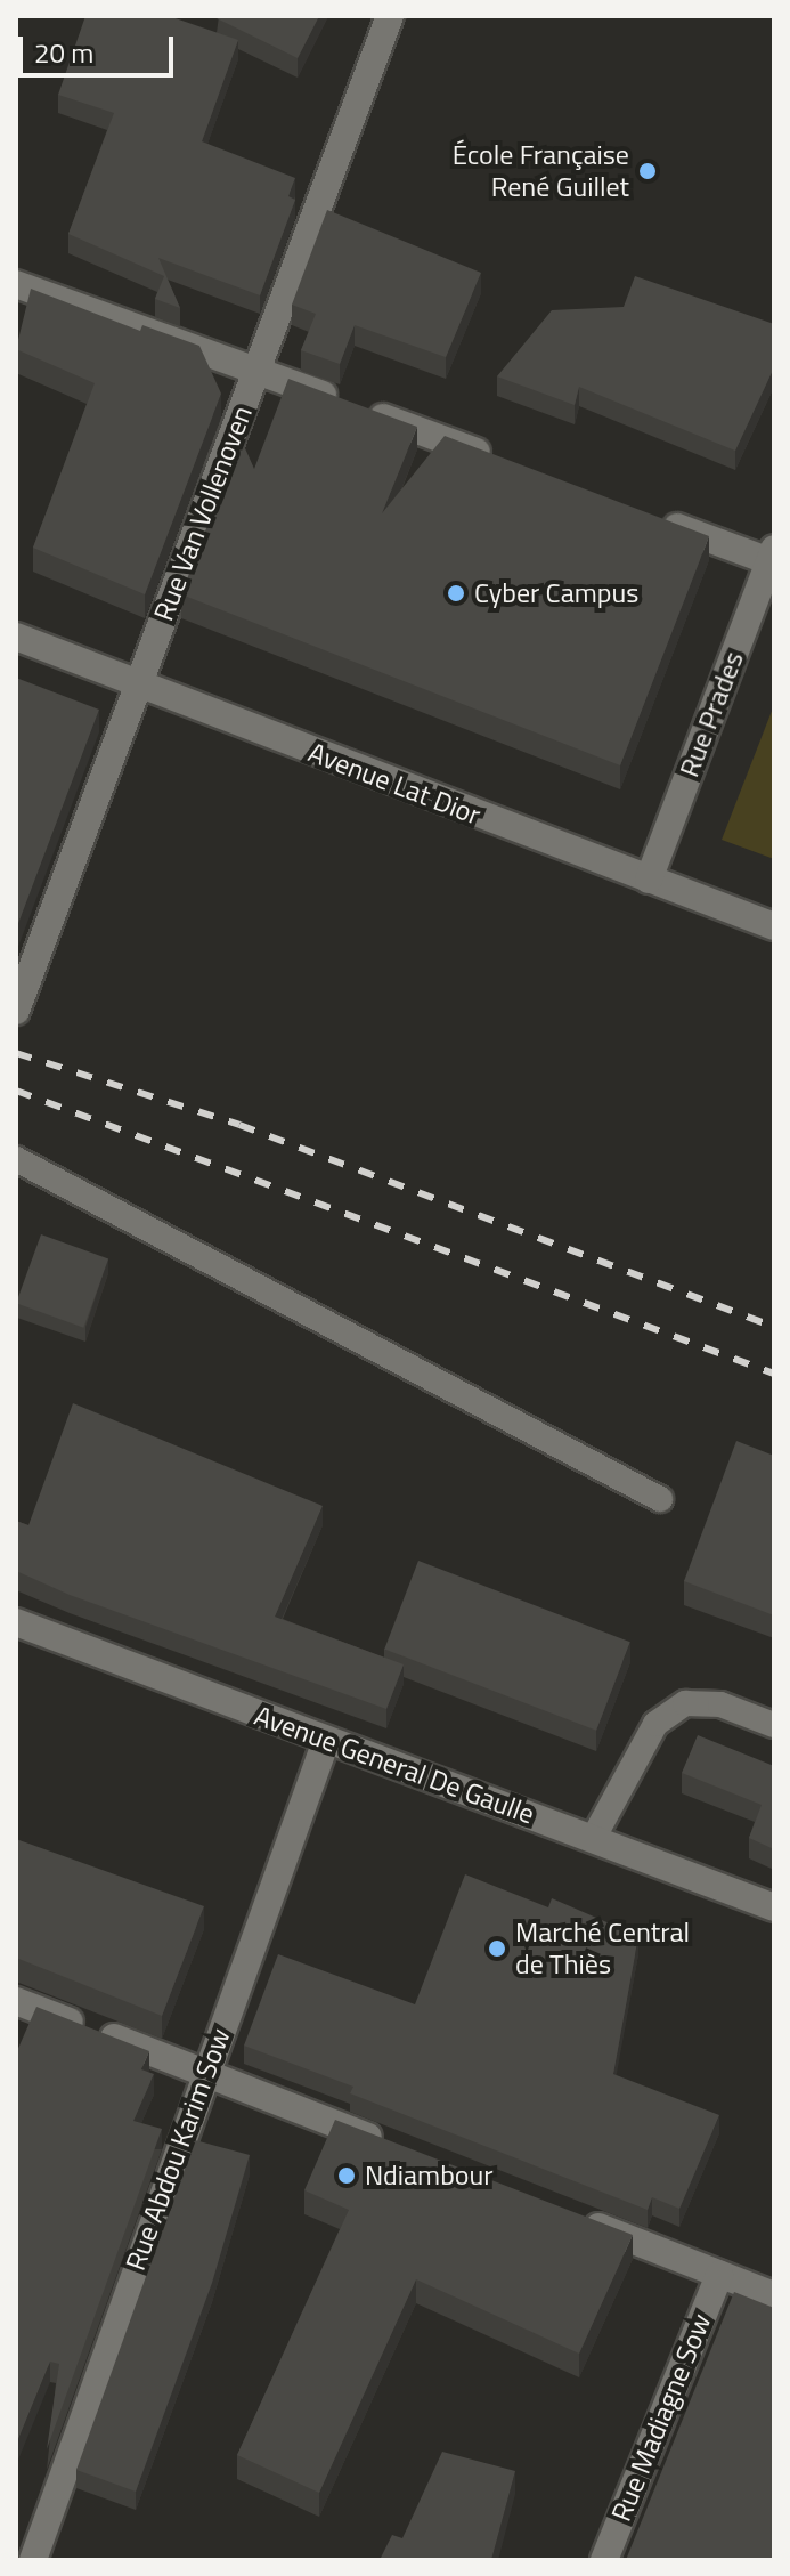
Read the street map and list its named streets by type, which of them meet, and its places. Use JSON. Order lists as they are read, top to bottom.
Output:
{
  "streets": {
    "street": [
      "Rue Van Vollenoven",
      "Rue Prades",
      "Avenue Lat Dior",
      "Avenue General De Gaulle",
      "Rue Abdou Karim Sow",
      "Rue Madiagne Sow"
    ]
  },
  "crossings": [
    ["Rue Van Vollenoven", "Avenue Lat Dior"],
    ["Rue Prades", "Avenue Lat Dior"],
    ["Avenue General De Gaulle", "Rue Abdou Karim Sow"]
  ],
  "places": [
    "École Française René Guillet",
    "Cyber Campus",
    "Marché Central de Thiès",
    "Ndiambour"
  ],
  "scale_bar": "20 m"
}
